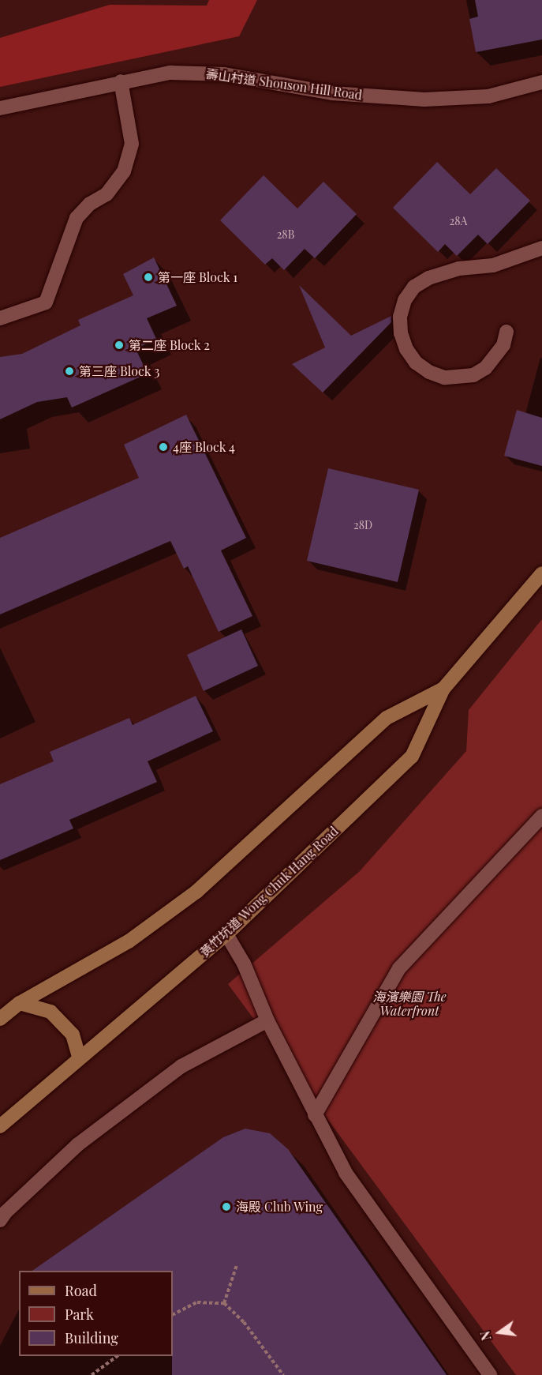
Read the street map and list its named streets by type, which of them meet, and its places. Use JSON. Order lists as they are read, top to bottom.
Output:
{
  "streets": {
    "main road": ["黃竹坑道 Wong Chuk Hang Road"],
    "street": ["壽山村道 Shouson Hill Road"]
  },
  "parks": ["海濱樂園 The Waterfront"],
  "places": [
    "第一座 Block 1",
    "第二座 Block 2",
    "第三座 Block 3",
    "4座 Block 4",
    "海殿 Club Wing"
  ],
  "house_numbers": ["28A", "28B", "28D"],
  "legend": ["Road", "Park", "Building"],
  "north": "left"
}
